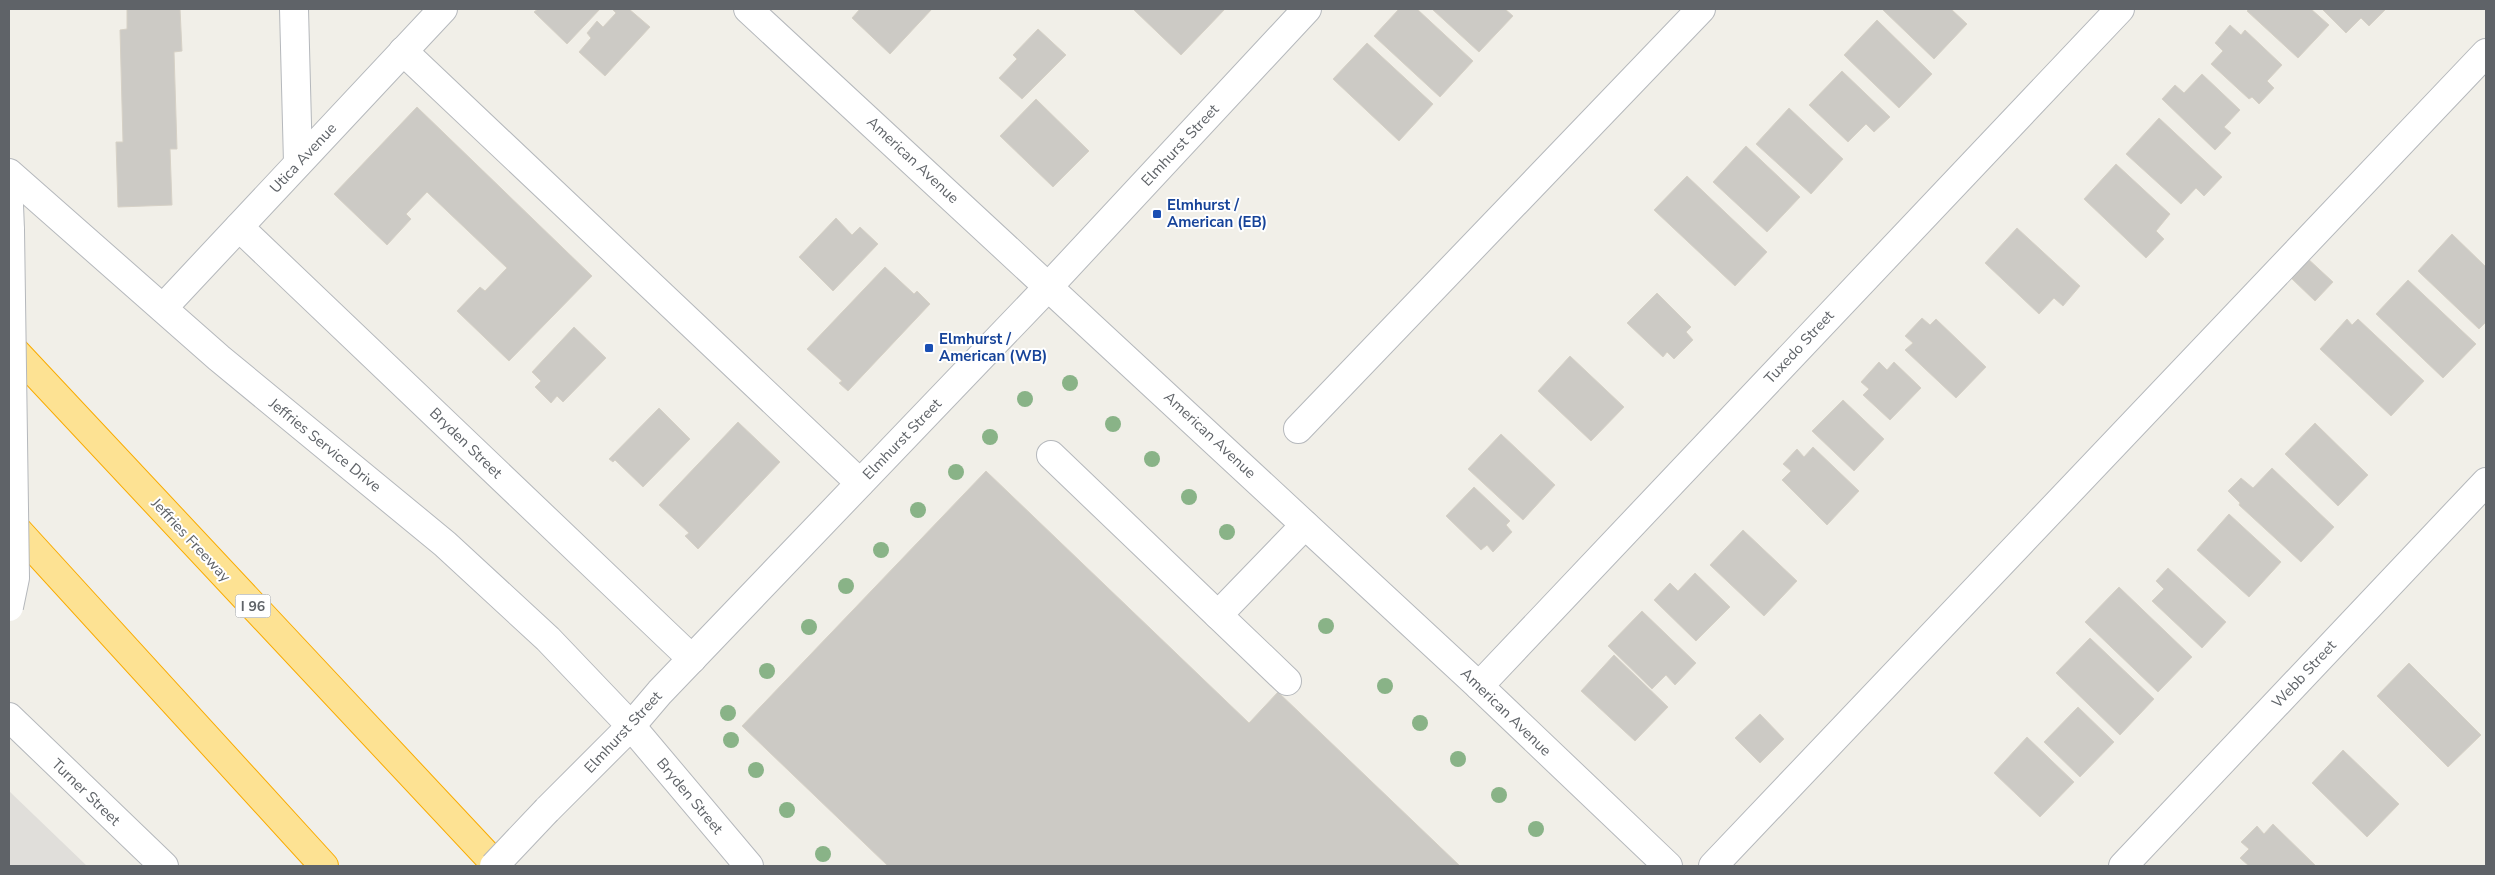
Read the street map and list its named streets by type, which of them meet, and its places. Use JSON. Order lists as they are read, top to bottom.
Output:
{
  "streets": {
    "highway": ["Jeffries Freeway", "I 96"],
    "street": [
      "Elmhurst Street",
      "Utica Avenue",
      "American Avenue",
      "Tuxedo Street",
      "Bryden Street",
      "Jeffries Service Drive",
      "Webb Street",
      "Turner Street"
    ]
  },
  "crossings": [
    ["Elmhurst Street", "American Avenue"],
    ["Elmhurst Street", "Bryden Street"],
    ["Elmhurst Street", "Jeffries Service Drive"],
    ["Elmhurst Street", "Jeffries Freeway"],
    ["Utica Avenue", "Bryden Street"],
    ["Utica Avenue", "Jeffries Service Drive"],
    ["American Avenue", "Tuxedo Street"],
    ["Bryden Street", "Jeffries Service Drive"]
  ],
  "places": {
    "transit": ["Elmhurst / American (EB)", "Elmhurst / American (WB)"]
  }
}
